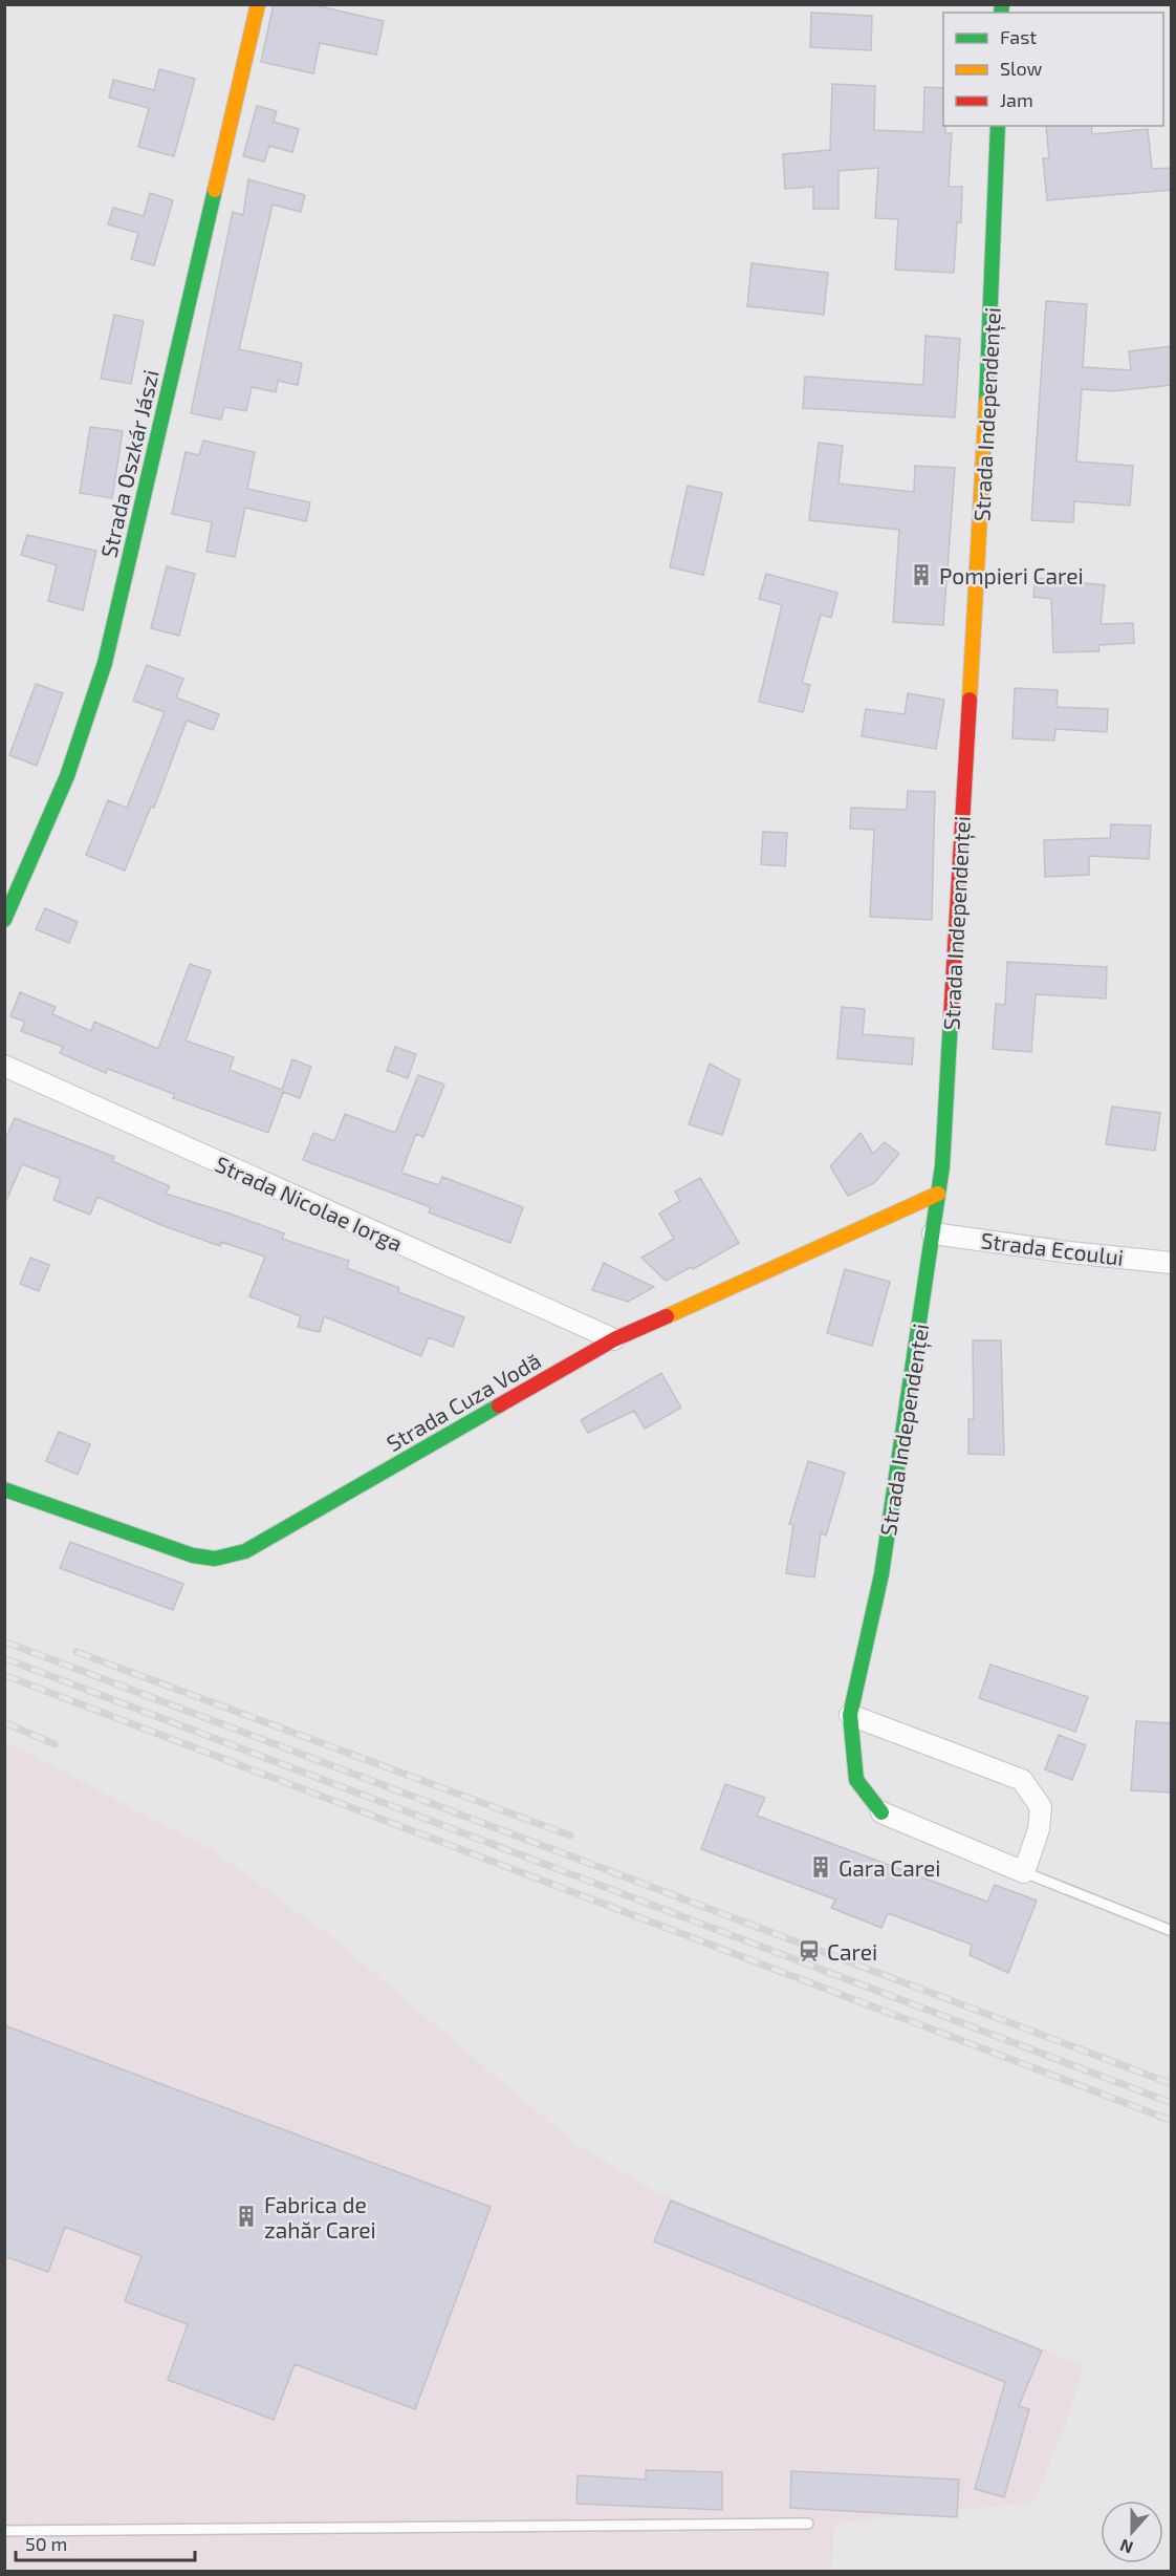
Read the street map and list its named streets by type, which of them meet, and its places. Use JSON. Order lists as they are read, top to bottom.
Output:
{
  "streets": {
    "street": [
      "Strada Independenței",
      "Strada Oszkár Jászi",
      "Strada Nicolae Iorga",
      "Strada Ecoului",
      "Strada Cuza Vodă"
    ]
  },
  "crossings": [
    ["Strada Independenței", "Strada Ecoului"],
    ["Strada Independenței", "Strada Cuza Vodă"],
    ["Strada Nicolae Iorga", "Strada Cuza Vodă"]
  ],
  "places": {
    "building": ["Pompieri Carei", "Gara Carei", "Fabrica de zahăr Carei"],
    "station": ["Carei"]
  },
  "legend": ["Fast", "Slow", "Jam"],
  "scale_bar": "50 m",
  "north": "bottom"
}
